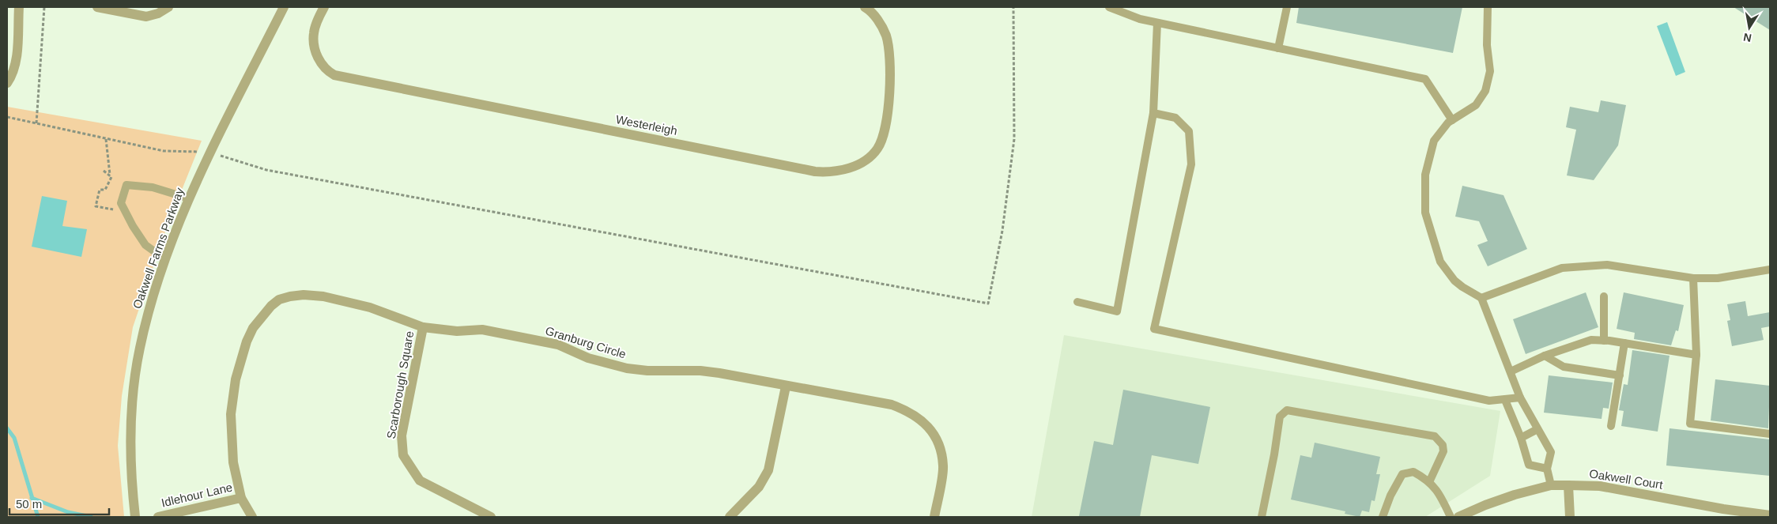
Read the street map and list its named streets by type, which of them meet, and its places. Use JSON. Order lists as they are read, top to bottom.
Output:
{
  "streets": {
    "street": [
      "Westerleigh",
      "Oakwell Farms Parkway",
      "Granburg Circle",
      "Scarborough Square",
      "Oakwell Court",
      "Idlehour Lane"
    ]
  },
  "crossings": [
    ["Granburg Circle", "Scarborough Square"],
    ["Granburg Circle", "Idlehour Lane"]
  ],
  "scale_bar": "50 m",
  "north": "bottom"
}
